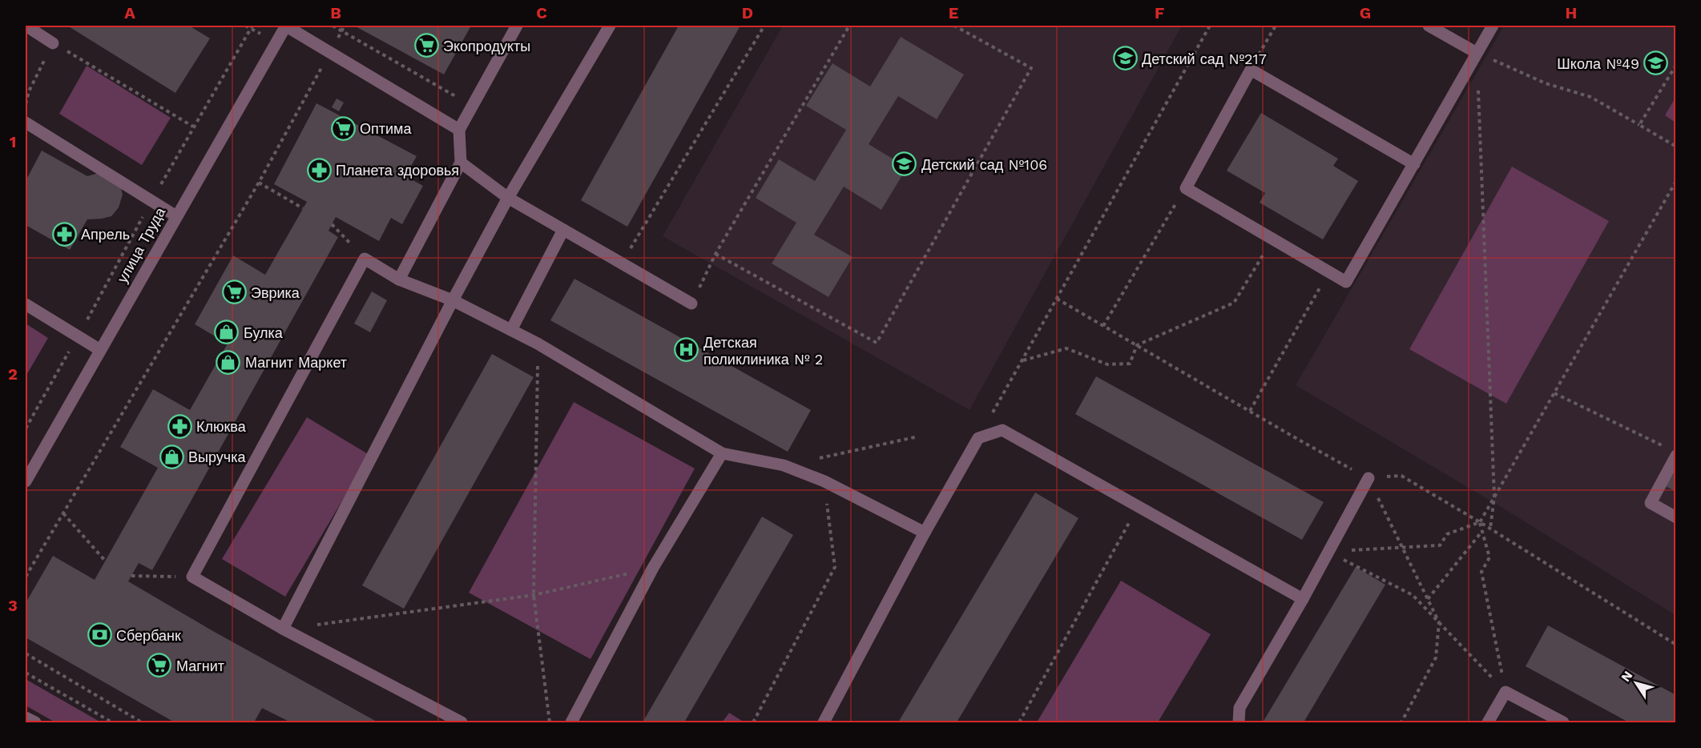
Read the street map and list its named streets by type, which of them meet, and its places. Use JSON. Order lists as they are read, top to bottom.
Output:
{
  "streets": {
    "street": ["улица Труда"]
  },
  "places": {
    "supermarket": [
      "Экопродукты",
      "Оптима",
      "Эврика",
      "Магнит"
    ],
    "school or university": ["Детский сад №217", "Школа №49", "Детский сад №106"],
    "pharmacy": ["Планета здоровья", "Апрель", "Клюква"],
    "shop": ["Булка", "Магнит Маркет", "Выручка"],
    "hospital": ["Детская поликлиника № 2"],
    "bank": ["Сбербанк"]
  },
  "north": "top left",
  "grid": {
    "columns": [
      "A",
      "B",
      "C",
      "D",
      "E",
      "F",
      "G",
      "H"
    ],
    "rows": ["1", "2", "3"]
  }
}
